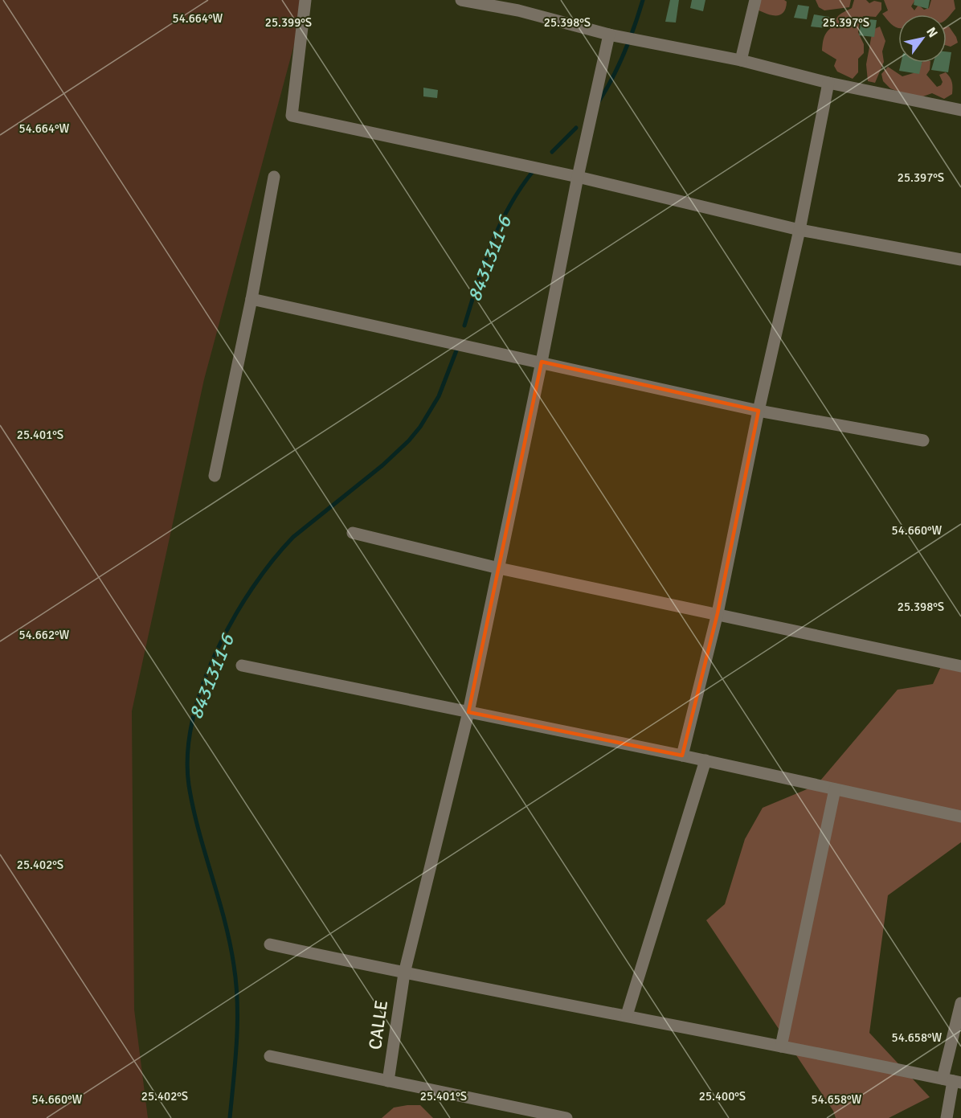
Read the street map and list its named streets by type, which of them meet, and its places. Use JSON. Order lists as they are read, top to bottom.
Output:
{
  "streets": {
    "street": ["CALLE"]
  },
  "water": ["8431311-6"],
  "north": "top right",
  "coordinates": [
    "54.664°W",
    "25.398°S",
    "25.399°S",
    "25.397°S",
    "25.401°S",
    "54.660°W",
    "54.662°W",
    "25.402°S",
    "54.658°W",
    "25.400°S"
  ]
}
